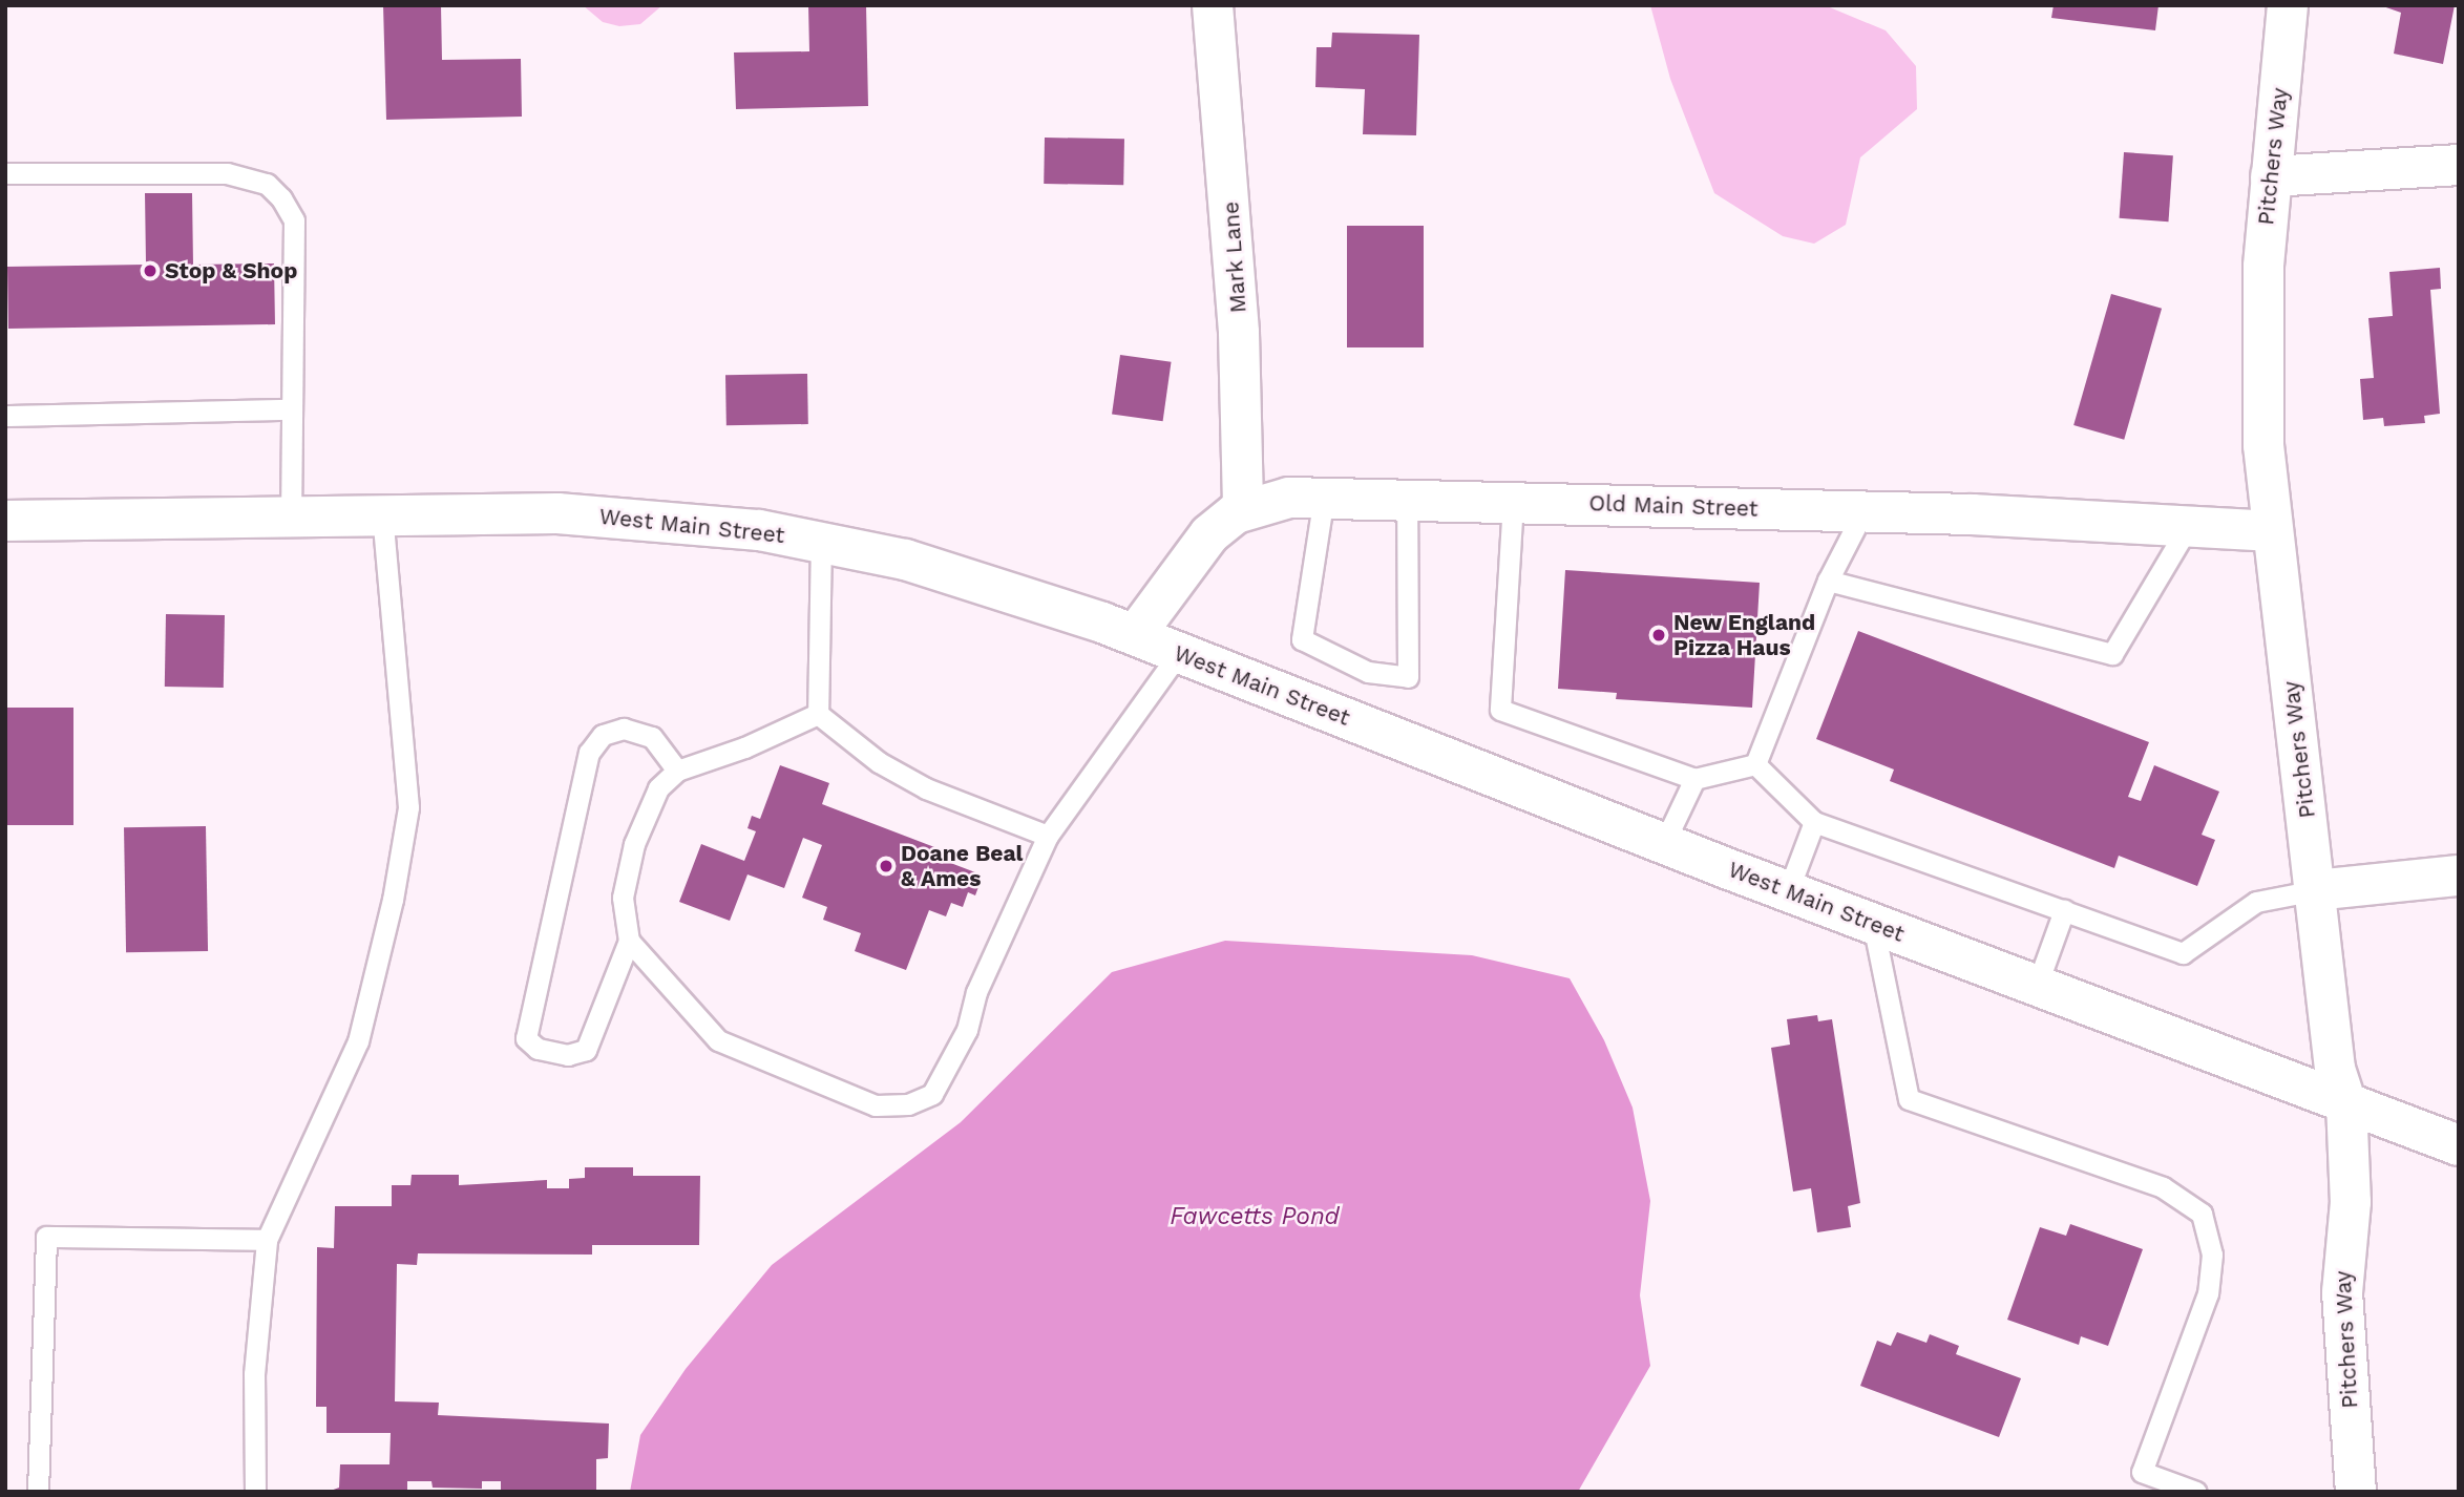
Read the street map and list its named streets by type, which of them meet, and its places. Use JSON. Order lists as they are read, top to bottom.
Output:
{
  "streets": {
    "main road": [
      "Pitchers Way",
      "Mark Lane",
      "Old Main Street",
      "West Main Street"
    ]
  },
  "crossings": [
    ["Pitchers Way", "Old Main Street"],
    ["Pitchers Way", "West Main Street"],
    ["Mark Lane", "Old Main Street"],
    ["Old Main Street", "West Main Street"]
  ],
  "water": ["Fawcetts Pond"],
  "places": ["Stop & Shop", "New England Pizza Haus", "Doane Beal & Ames"]
}
